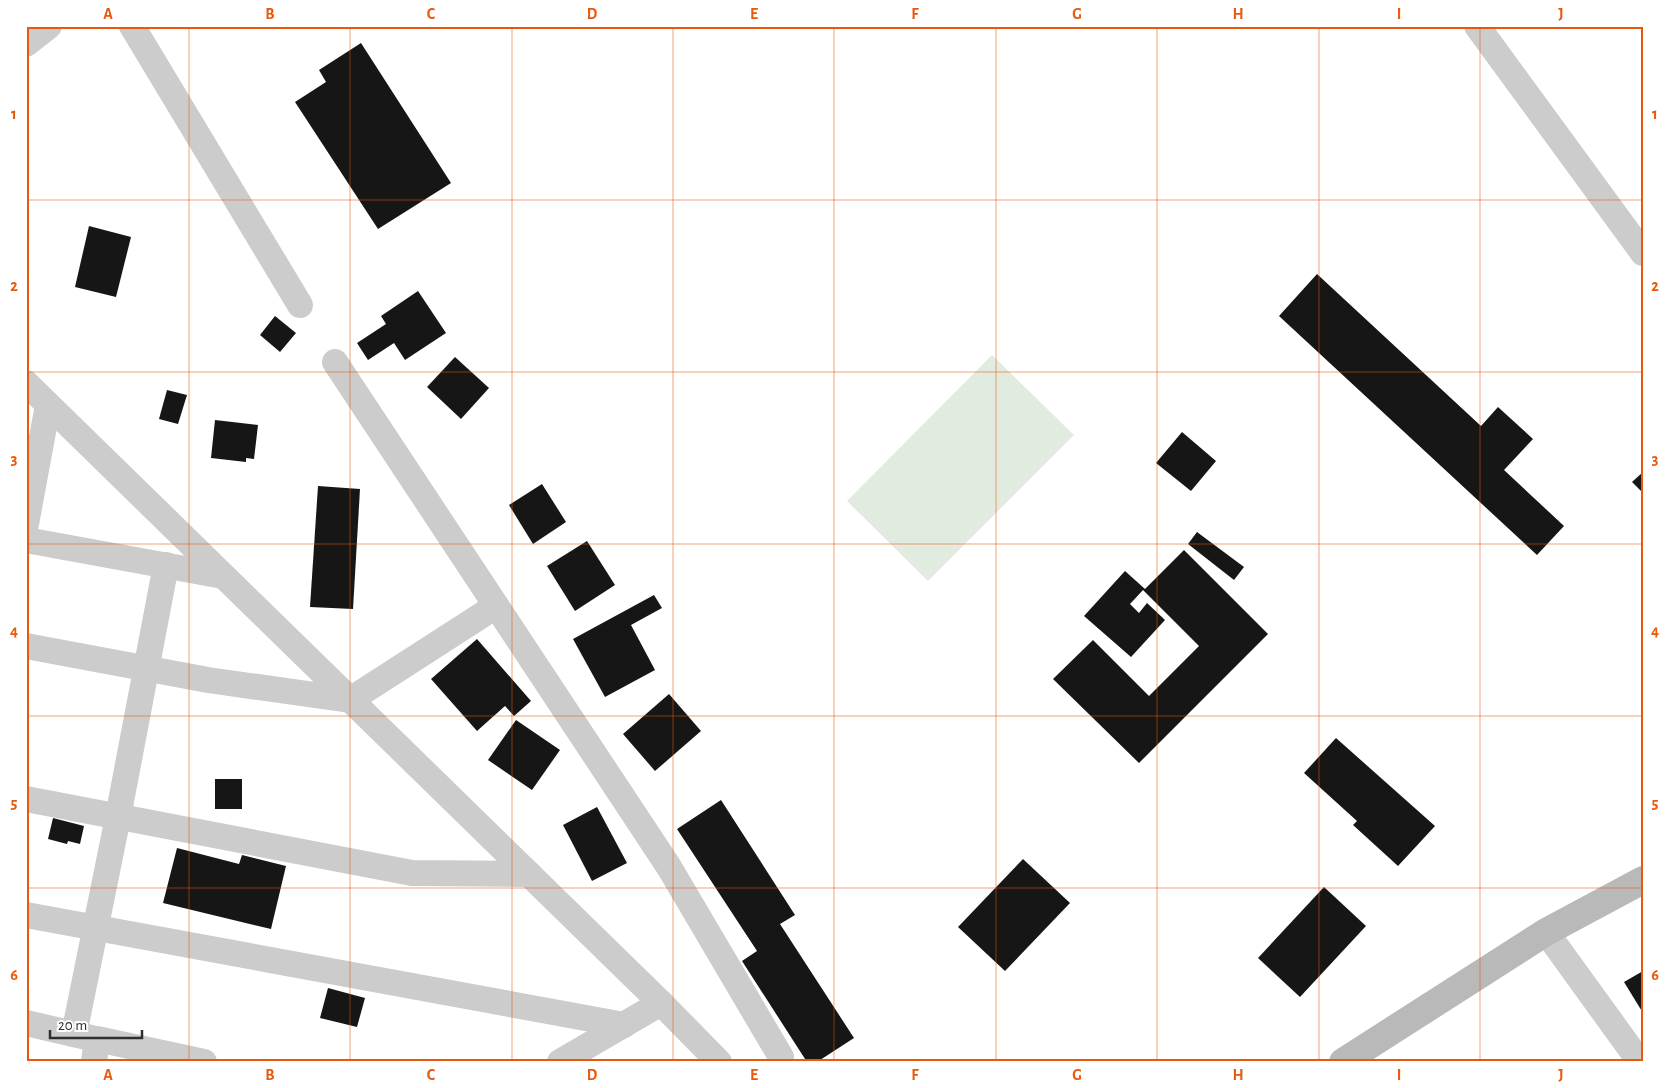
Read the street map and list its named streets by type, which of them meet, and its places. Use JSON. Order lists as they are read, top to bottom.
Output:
{
  "scale_bar": "20 m",
  "grid": {
    "columns": [
      "A",
      "B",
      "C",
      "D",
      "E",
      "F",
      "G",
      "H",
      "I",
      "J"
    ],
    "rows": [
      "1",
      "2",
      "3",
      "4",
      "5",
      "6"
    ]
  }
}
